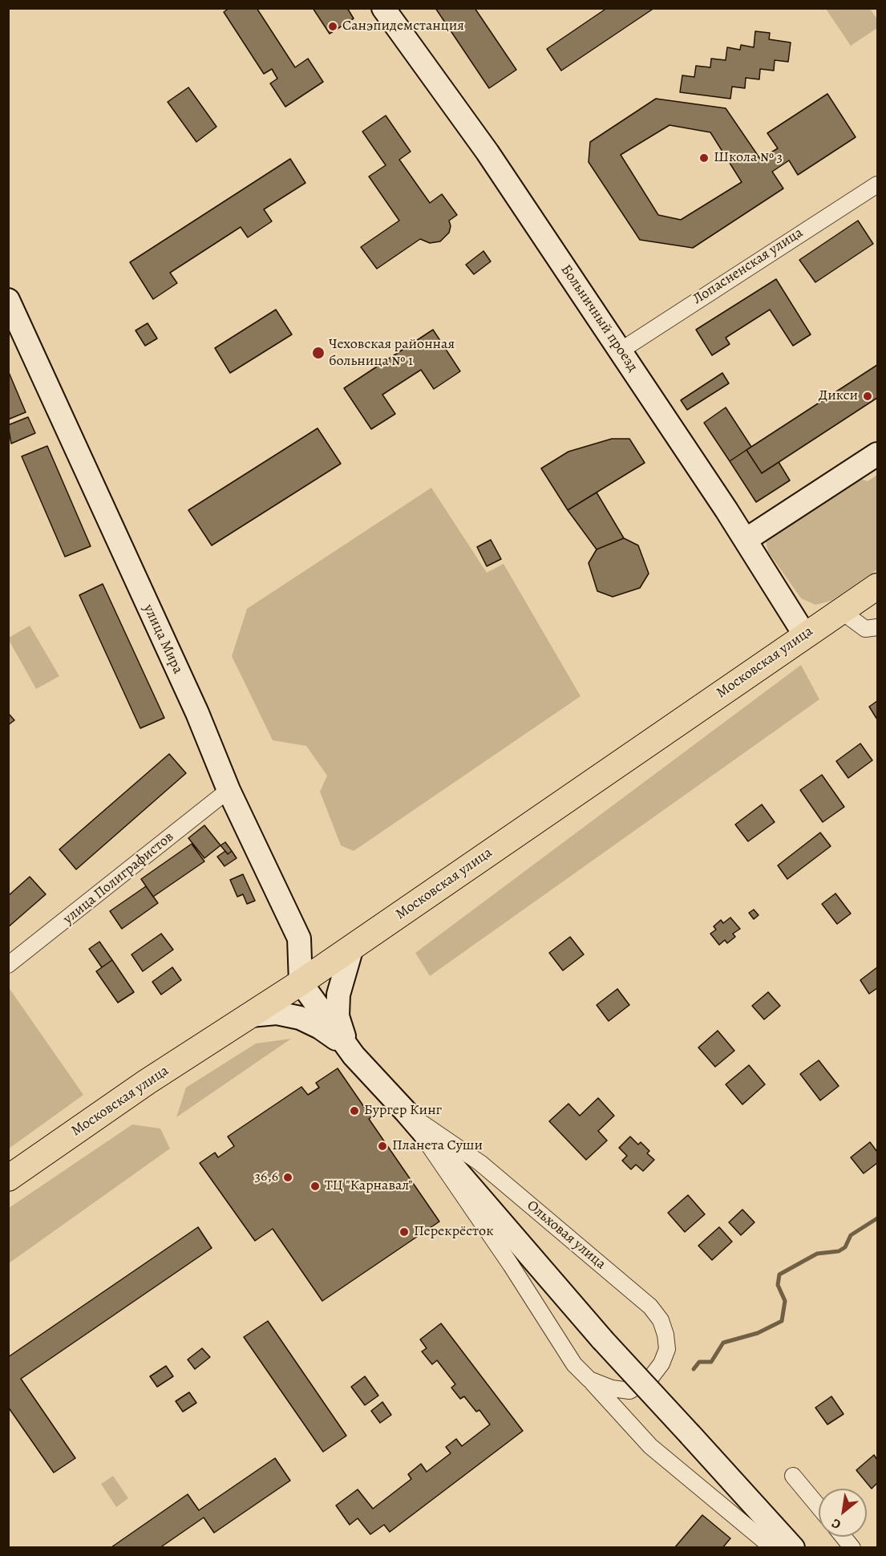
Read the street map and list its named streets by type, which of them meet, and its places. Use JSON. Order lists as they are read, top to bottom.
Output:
{
  "streets": {
    "main road": ["Московская улица"],
    "street": [
      "Лопасненская улица",
      "Больничный проезд",
      "улица Мира",
      "улица Полиграфистов",
      "Ольховая улица"
    ]
  },
  "crossings": [
    ["Лопасненская улица", "Больничный проезд"],
    ["Больничный проезд", "Московская улица"],
    ["улица Мира", "Московская улица"],
    ["улица Мира", "улица Полиграфистов"],
    ["улица Мира", "Ольховая улица"],
    ["Московская улица", "Ольховая улица"]
  ],
  "places": [
    "Санэпидемстанция",
    "Школа № 3",
    "Чеховская районная больница № 1",
    "Дикси",
    "Бургер Кинг",
    "Планета Суши",
    "36,6",
    "ТЦ \"Карнавал\"",
    "Перекрёсток"
  ],
  "north": "bottom left"
}
